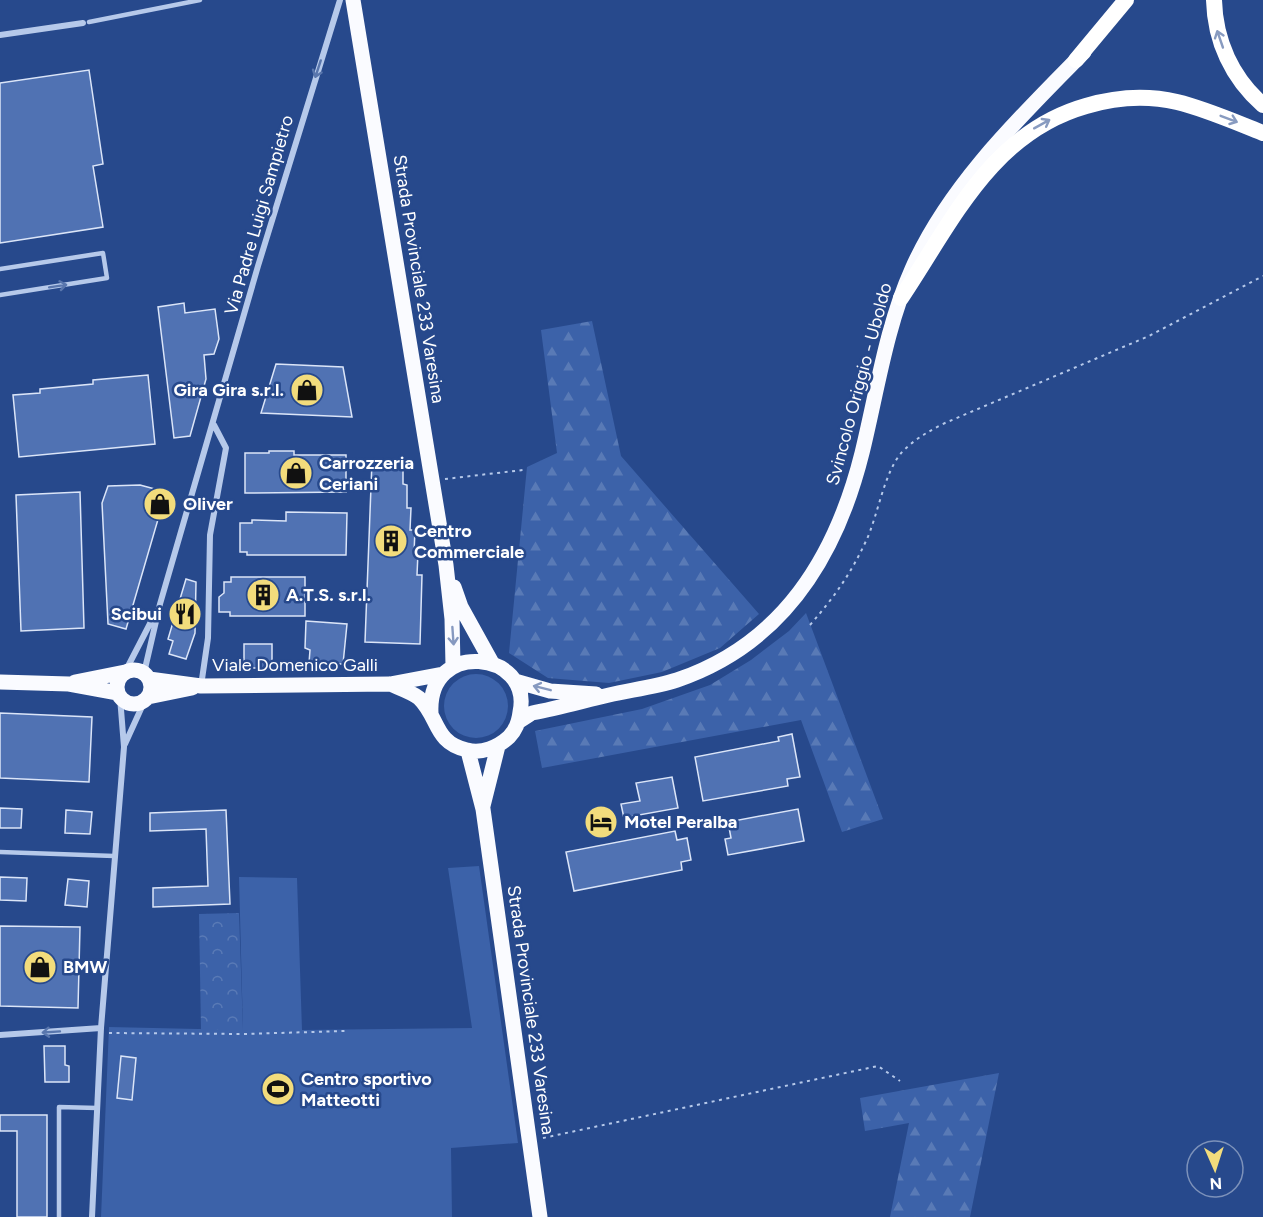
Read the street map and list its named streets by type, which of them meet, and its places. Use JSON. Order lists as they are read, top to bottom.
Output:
{
  "streets": {
    "main road": ["Strada Provinciale 233 Varesina", "Svincolo Origgio - Uboldo", "Viale Domenico Galli"],
    "street": ["Via Padre Luigi Sampietro"]
  },
  "crossings": [
    ["Via Padre Luigi Sampietro", "Strada Provinciale 233 Varesina"],
    ["Via Padre Luigi Sampietro", "Viale Domenico Galli"],
    ["Strada Provinciale 233 Varesina", "Svincolo Origgio - Uboldo"],
    ["Strada Provinciale 233 Varesina", "Viale Domenico Galli"],
    ["Svincolo Origgio - Uboldo", "Viale Domenico Galli"]
  ],
  "one_way": ["Via Padre Luigi Sampietro"],
  "places": {
    "shop": [
      "Gira Gira s.r.l.",
      "Carrozzeria Ceriani",
      "Oliver",
      "BMW"
    ],
    "building": ["Centro Commerciale", "A.T.S. s.r.l."],
    "restaurant": ["Scibui"],
    "hotel": ["Motel Peralba"],
    "sports": ["Centro sportivo Matteotti"]
  },
  "north": "bottom"
}
